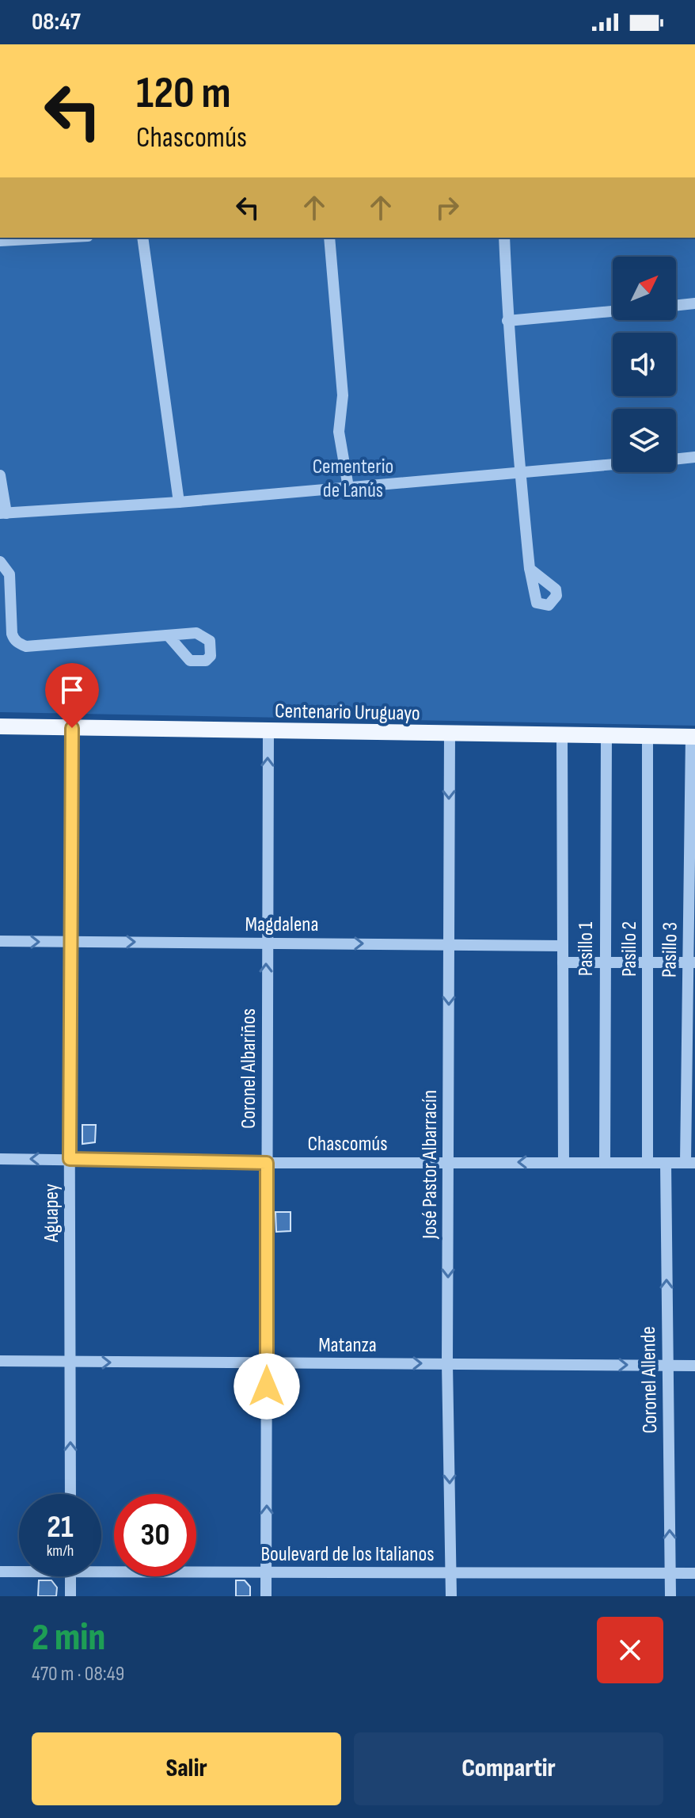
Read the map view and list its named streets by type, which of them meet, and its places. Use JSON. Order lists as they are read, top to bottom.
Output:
{
  "streets": {
    "main road": ["Centenario Uruguayo"],
    "street": [
      "Magdalena",
      "Pasillo 1",
      "Pasillo 2",
      "Pasillo 3",
      "Coronel Albariños",
      "Chascomús",
      "José Pastor Albarracín",
      "Aguapey",
      "Matanza",
      "Coronel Allende",
      "Boulevard de los Italianos"
    ]
  },
  "crossings": [
    ["Centenario Uruguayo", "Pasillo 1"],
    ["Centenario Uruguayo", "Pasillo 2"],
    ["Centenario Uruguayo", "Pasillo 3"],
    ["Centenario Uruguayo", "Coronel Albariños"],
    ["Centenario Uruguayo", "José Pastor Albarracín"],
    ["Centenario Uruguayo", "Aguapey"],
    ["Magdalena", "Coronel Albariños"],
    ["Magdalena", "José Pastor Albarracín"],
    ["Magdalena", "Aguapey"],
    ["Pasillo 1", "Chascomús"],
    ["Pasillo 2", "Chascomús"],
    ["Pasillo 3", "Chascomús"],
    ["Coronel Albariños", "Chascomús"],
    ["Coronel Albariños", "Matanza"],
    ["Coronel Albariños", "Boulevard de los Italianos"],
    ["Chascomús", "José Pastor Albarracín"],
    ["Chascomús", "Aguapey"],
    ["Chascomús", "Coronel Allende"],
    ["José Pastor Albarracín", "Matanza"],
    ["José Pastor Albarracín", "Boulevard de los Italianos"],
    ["Aguapey", "Matanza"],
    ["Matanza", "Coronel Allende"],
    ["Coronel Allende", "Boulevard de los Italianos"]
  ],
  "one_way": [
    "Magdalena",
    "Coronel Albariños",
    "José Pastor Albarracín",
    "Matanza",
    "Coronel Allende"
  ],
  "parks": ["Cementerio de Lanús"],
  "north": "top right",
  "page": {
    "status": "08:47",
    "turn": ["120 m", "Chascomús"],
    "speed": "21 km/h",
    "limit": "30",
    "heading": ["2 min", "470 m · 08:49"],
    "buttons": ["Salir", "Compartir"]
  }
}
